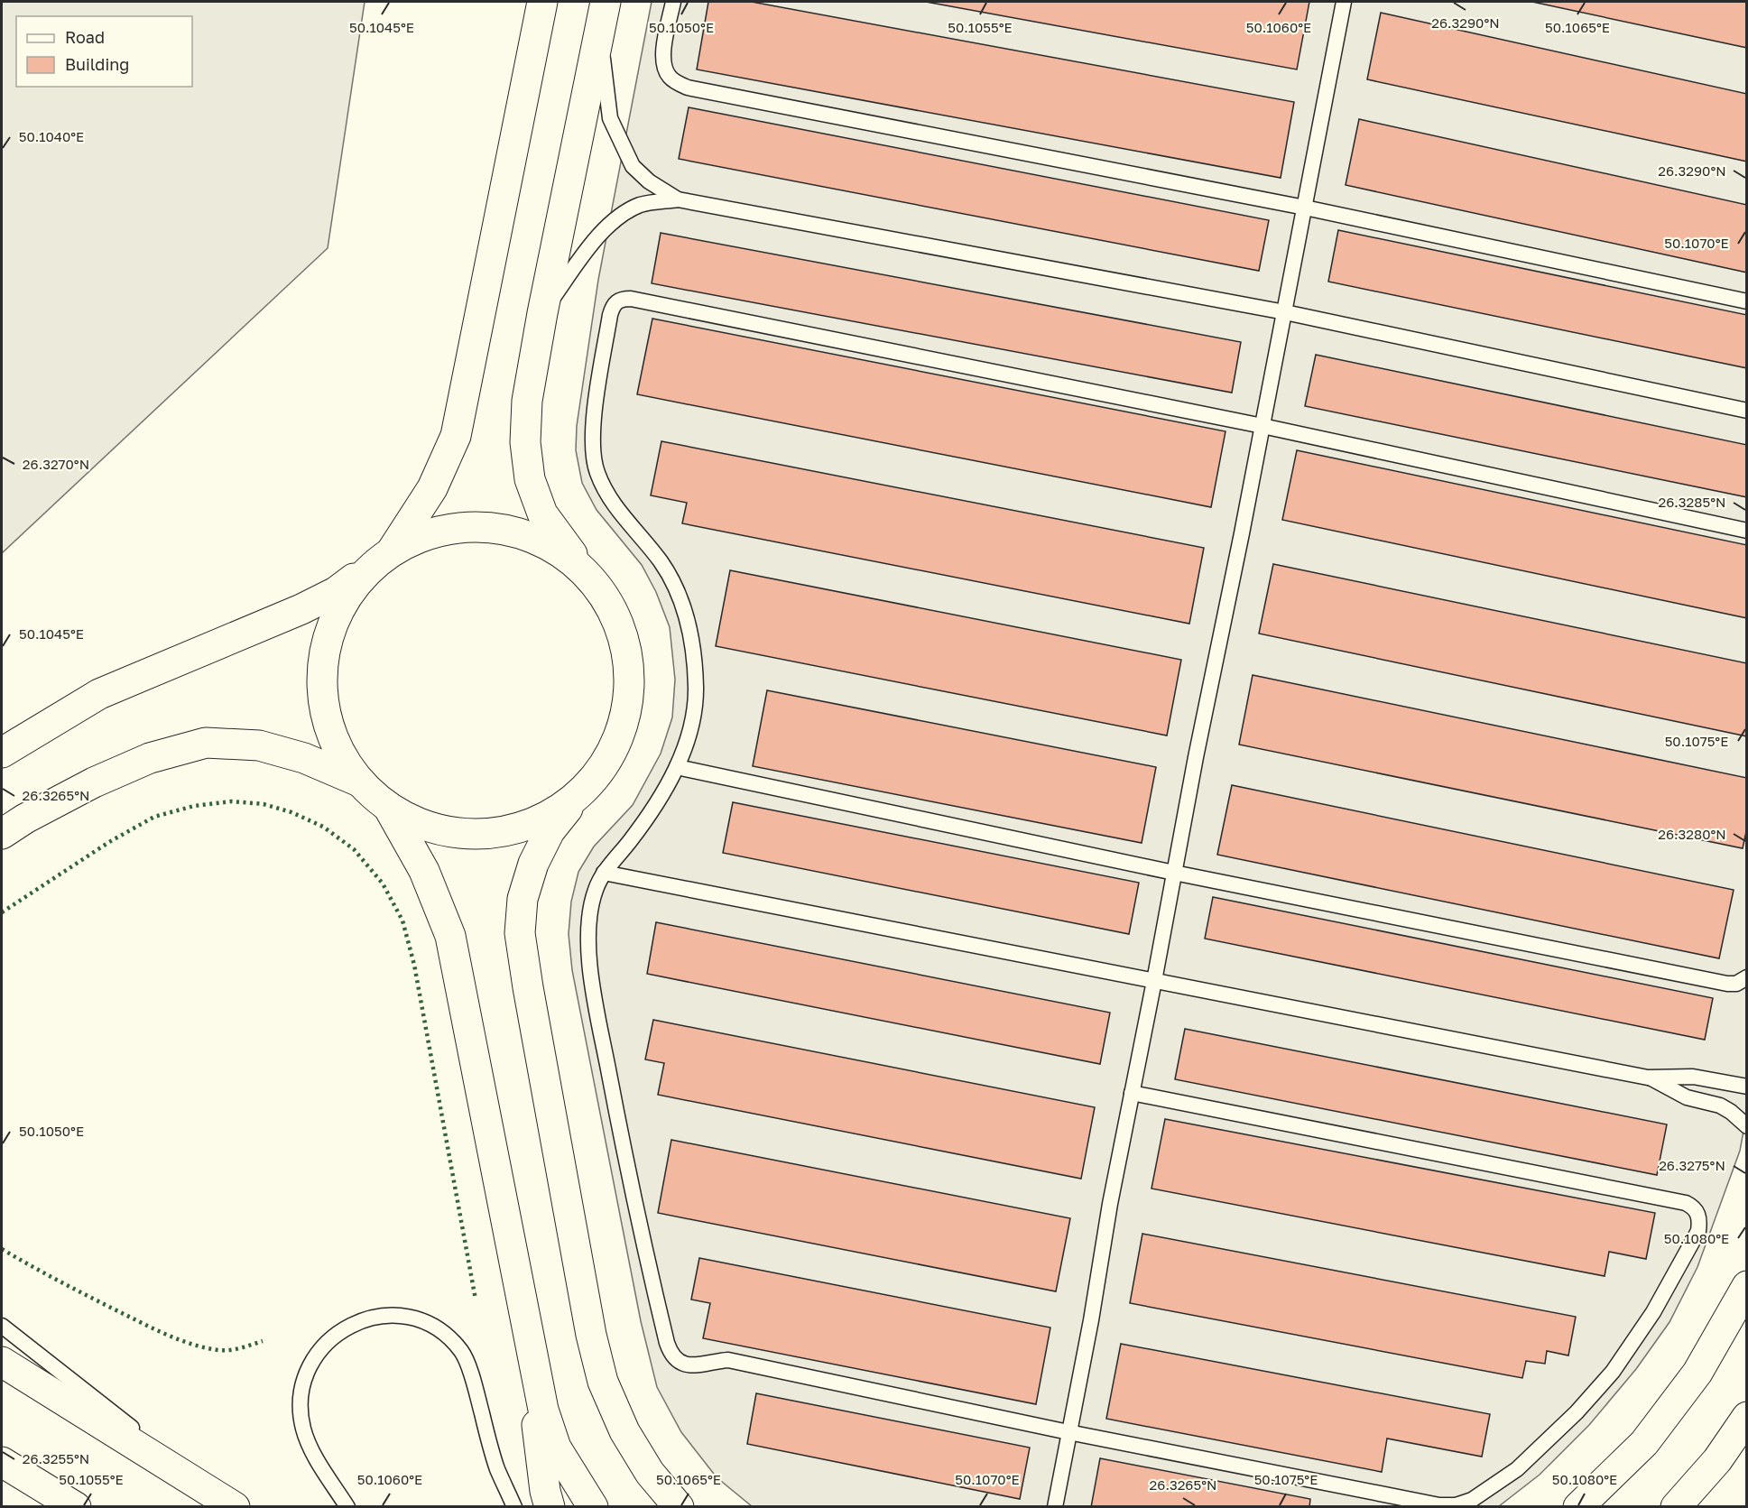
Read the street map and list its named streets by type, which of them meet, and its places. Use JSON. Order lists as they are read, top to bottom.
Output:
{
  "legend": ["Road", "Building"],
  "coordinates": [
    "26.3290°N",
    "50.1045°E",
    "50.1050°E",
    "50.1055°E",
    "50.1060°E",
    "50.1065°E",
    "50.1040°E",
    "50.1070°E",
    "26.3270°N",
    "26.3285°N",
    "50.1075°E",
    "26.3265°N",
    "26.3280°N",
    "26.3275°N",
    "50.1080°E",
    "26.3255°N"
  ]
}
